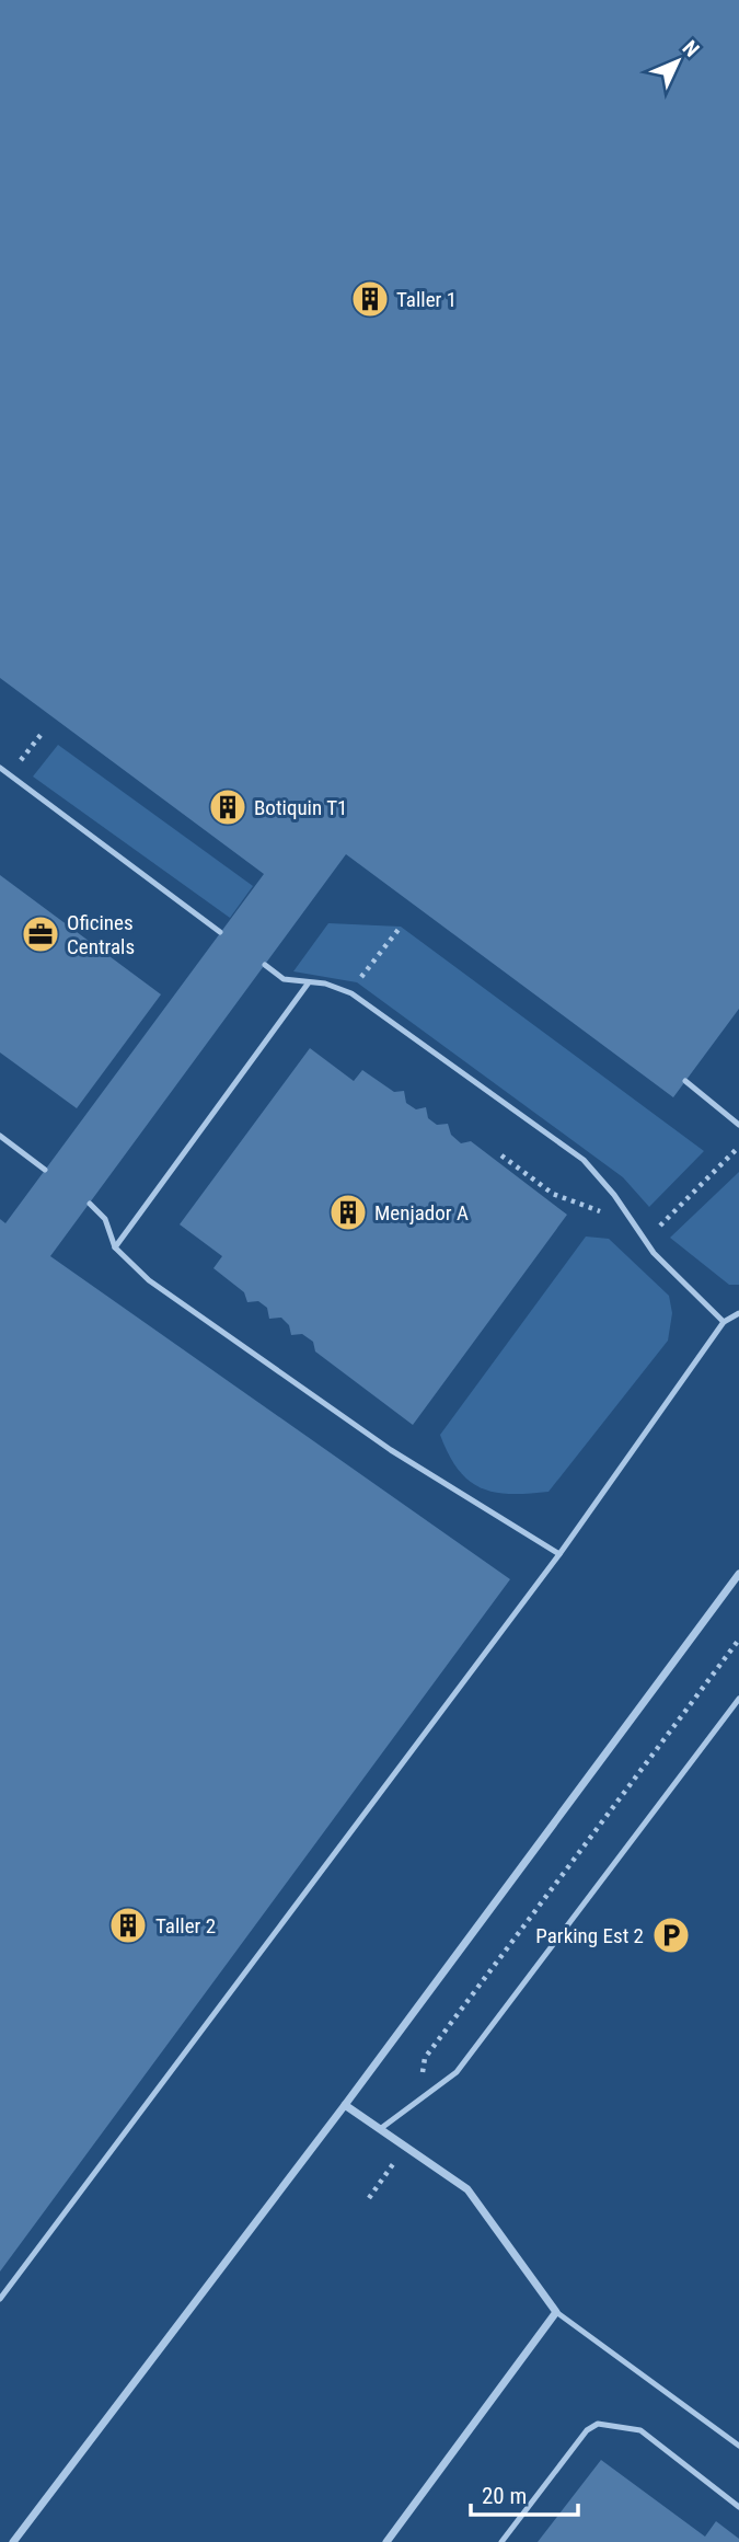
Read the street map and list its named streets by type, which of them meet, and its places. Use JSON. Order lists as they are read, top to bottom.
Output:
{
  "places": {
    "building": [
      "Taller 1",
      "Botiquin T1",
      "Menjador A",
      "Taller 2"
    ],
    "office": ["Oficines Centrals"],
    "parking": ["Parking Est 2"]
  },
  "scale_bar": "20 m",
  "north": "top right"
}
